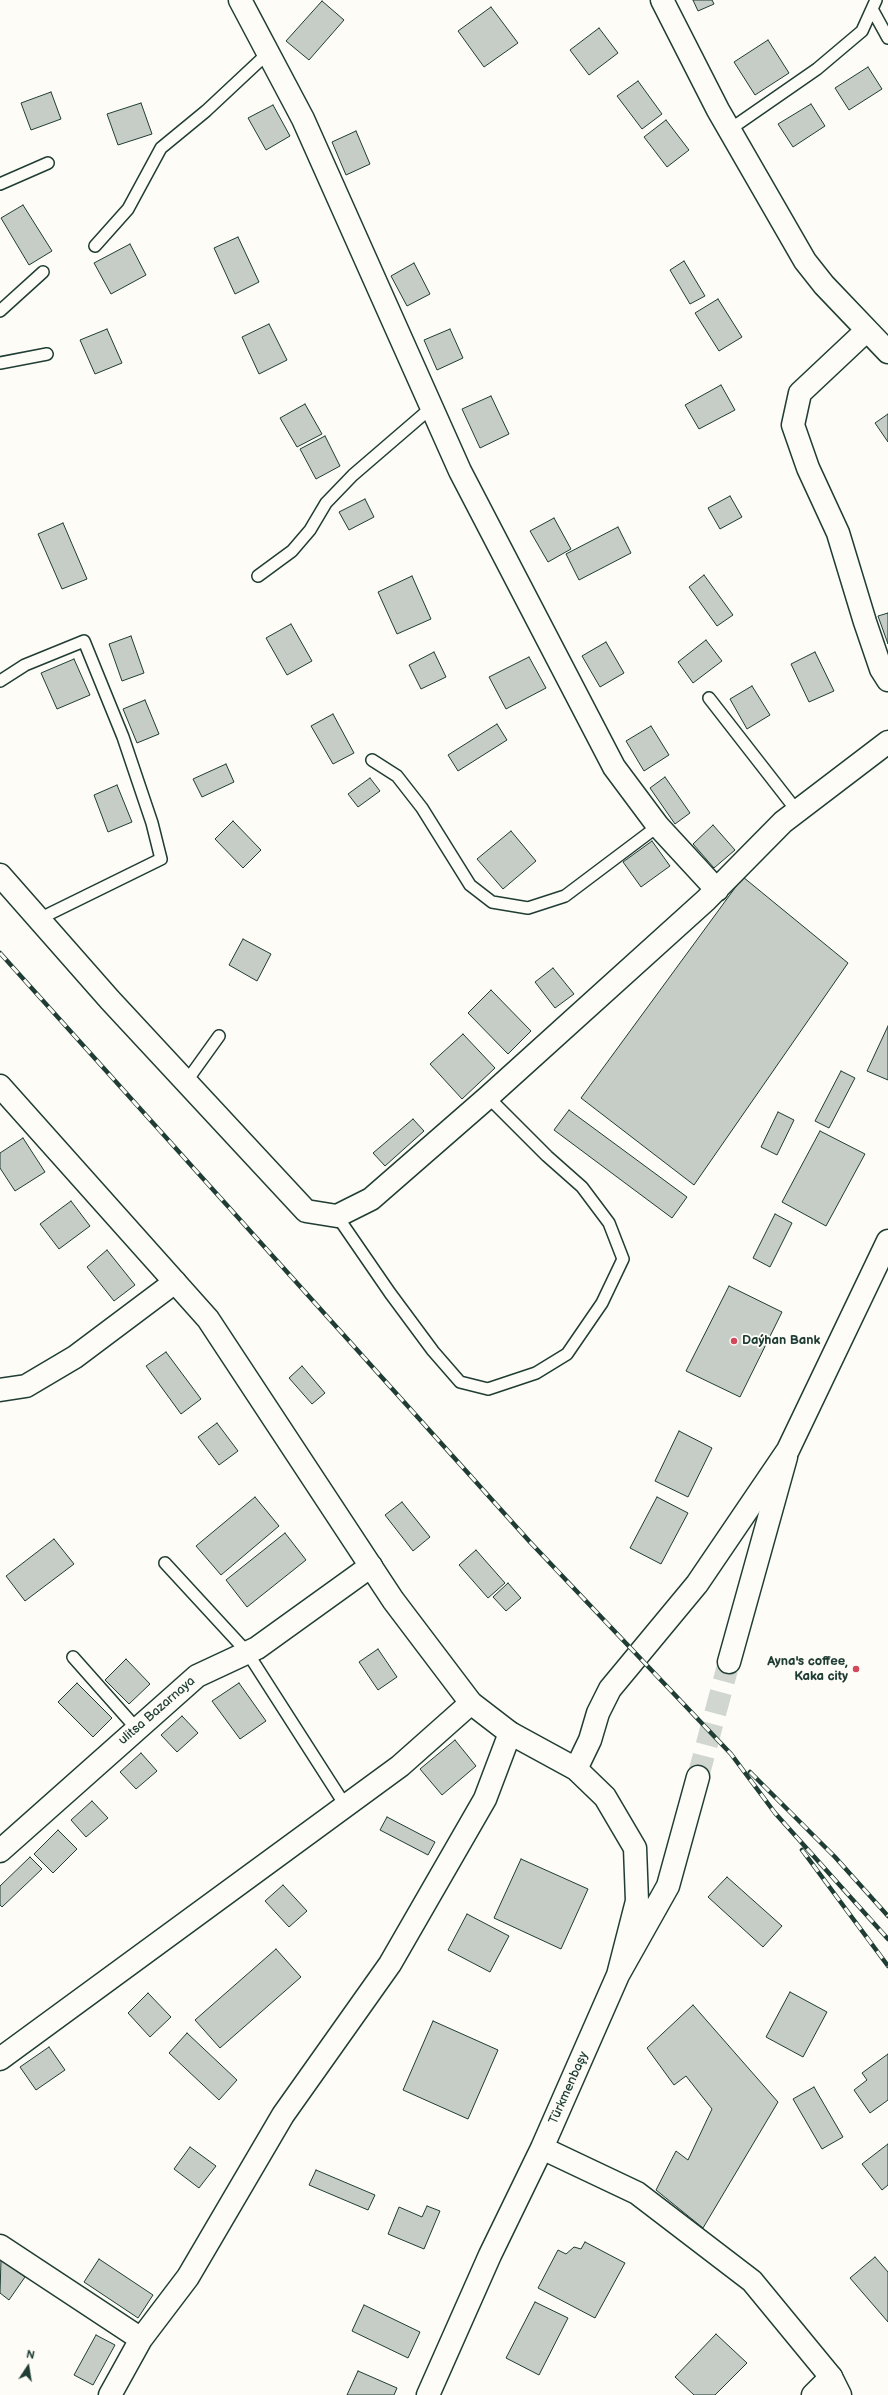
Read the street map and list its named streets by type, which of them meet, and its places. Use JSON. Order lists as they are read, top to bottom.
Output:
{
  "streets": {
    "street": ["ulitsa Bazarnaya", "Türkmenbaşy"]
  },
  "places": ["Daýhan Bank", "Ayna's coffee, Kaka city"],
  "north": "top"
}
